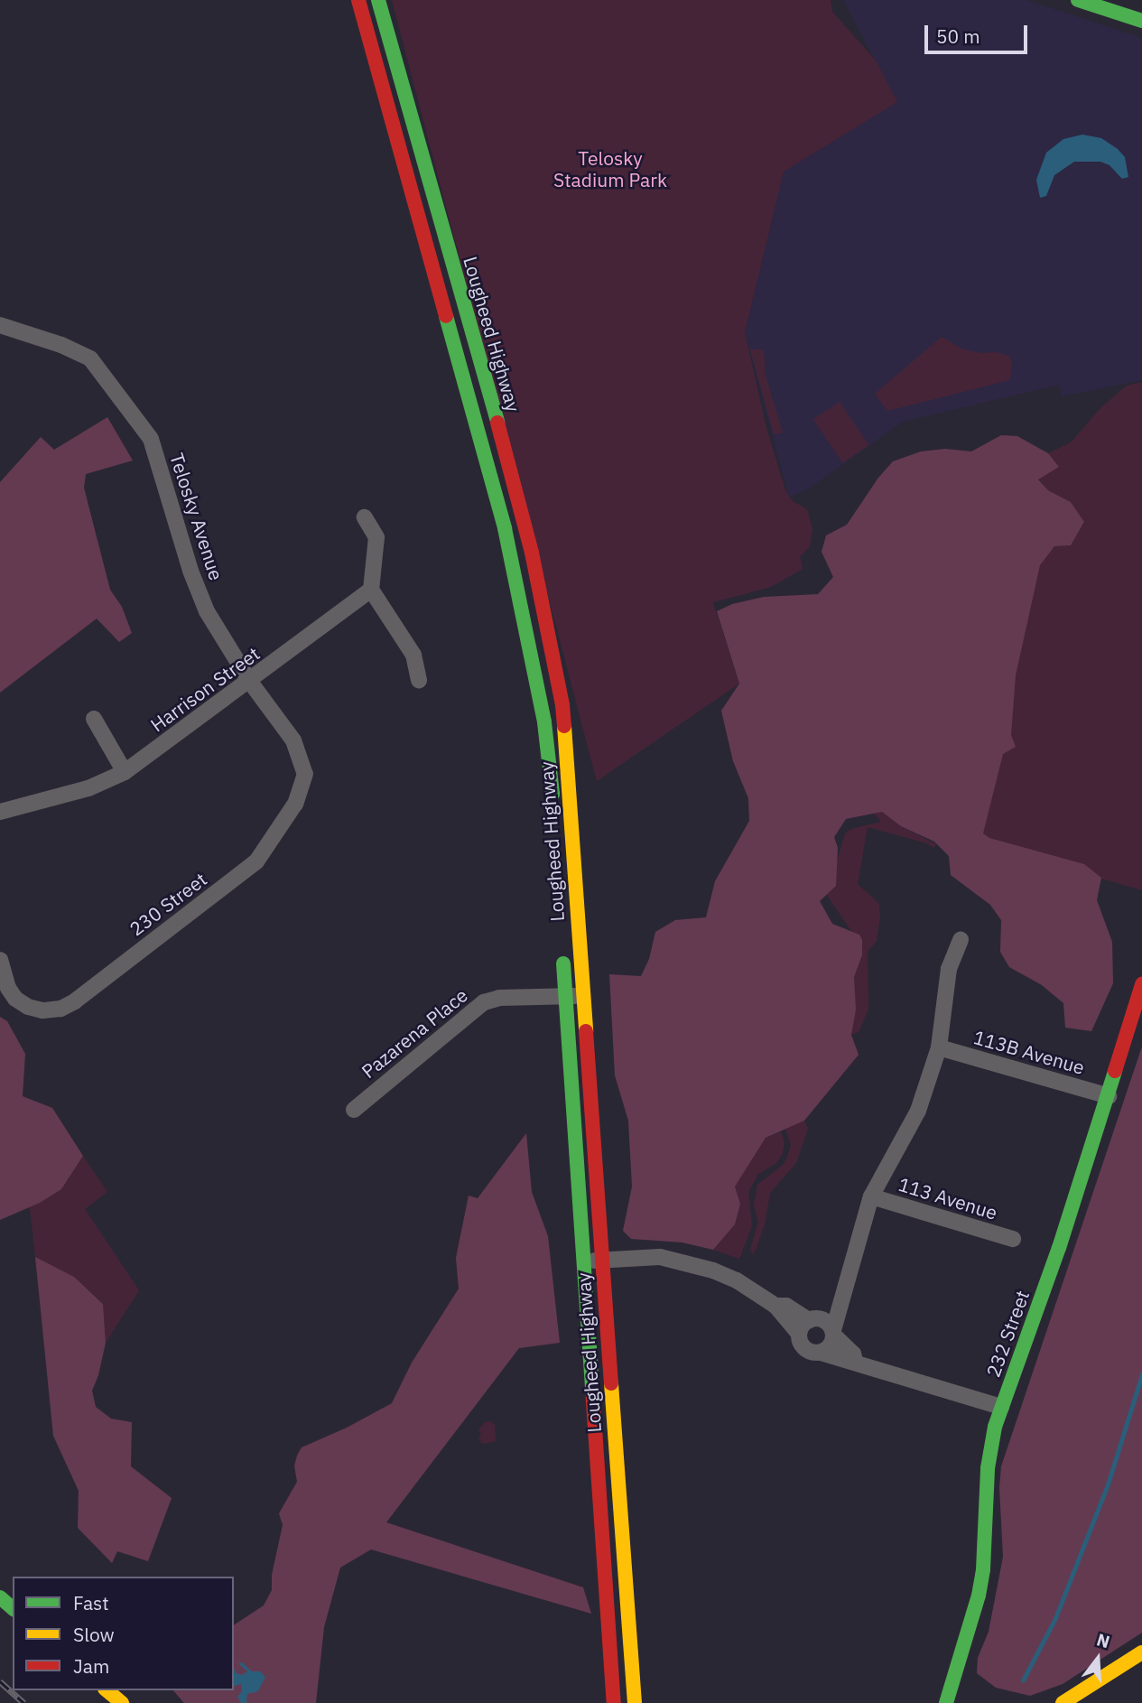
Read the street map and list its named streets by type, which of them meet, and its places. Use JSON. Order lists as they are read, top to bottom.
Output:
{
  "streets": {
    "main road": ["Lougheed Highway", "232 Street"],
    "street": [
      "Telosky Avenue",
      "Harrison Street",
      "230 Street",
      "Pazarena Place",
      "113B Avenue",
      "113 Avenue"
    ]
  },
  "crossings": [
    ["Lougheed Highway", "Pazarena Place"],
    ["Telosky Avenue", "Harrison Street"],
    ["Telosky Avenue", "230 Street"],
    ["113B Avenue", "232 Street"]
  ],
  "parks": ["Telosky Stadium Park"],
  "legend": ["Fast", "Slow", "Jam"],
  "scale_bar": "50 m",
  "north": "top"
}
